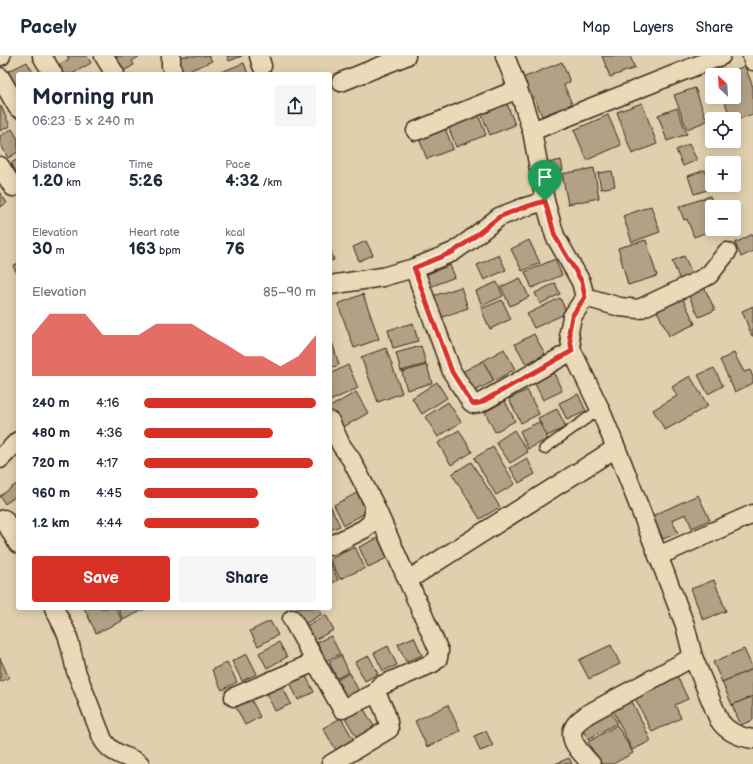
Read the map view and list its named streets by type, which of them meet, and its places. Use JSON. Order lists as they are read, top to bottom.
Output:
{
  "north": "top left",
  "page": {
    "header": "Pacely",
    "nav": ["Map", "Layers", "Share"],
    "map_buttons": ["+", "−"],
    "heading": ["Morning run", "06:23 · 5 × 240 m"],
    "stats": [
      ["Distance", "1.20 km"],
      ["Time", "5:26"],
      ["Pace", "4:32 /km"],
      ["Elevation", "30 m"],
      ["Heart rate", "163 bpm"],
      ["kcal", "76"]
    ],
    "chart": ["Elevation", "85–90 m"],
    "list": [
      {
        "name": "240 m",
        "note": "4:16"
      },
      {
        "name": "480 m",
        "note": "4:36"
      },
      {
        "name": "720 m",
        "note": "4:17"
      },
      {
        "name": "960 m",
        "note": "4:45"
      },
      {
        "name": "1.2 km",
        "note": "4:44"
      }
    ],
    "buttons": ["Save", "Share"]
  }
}
